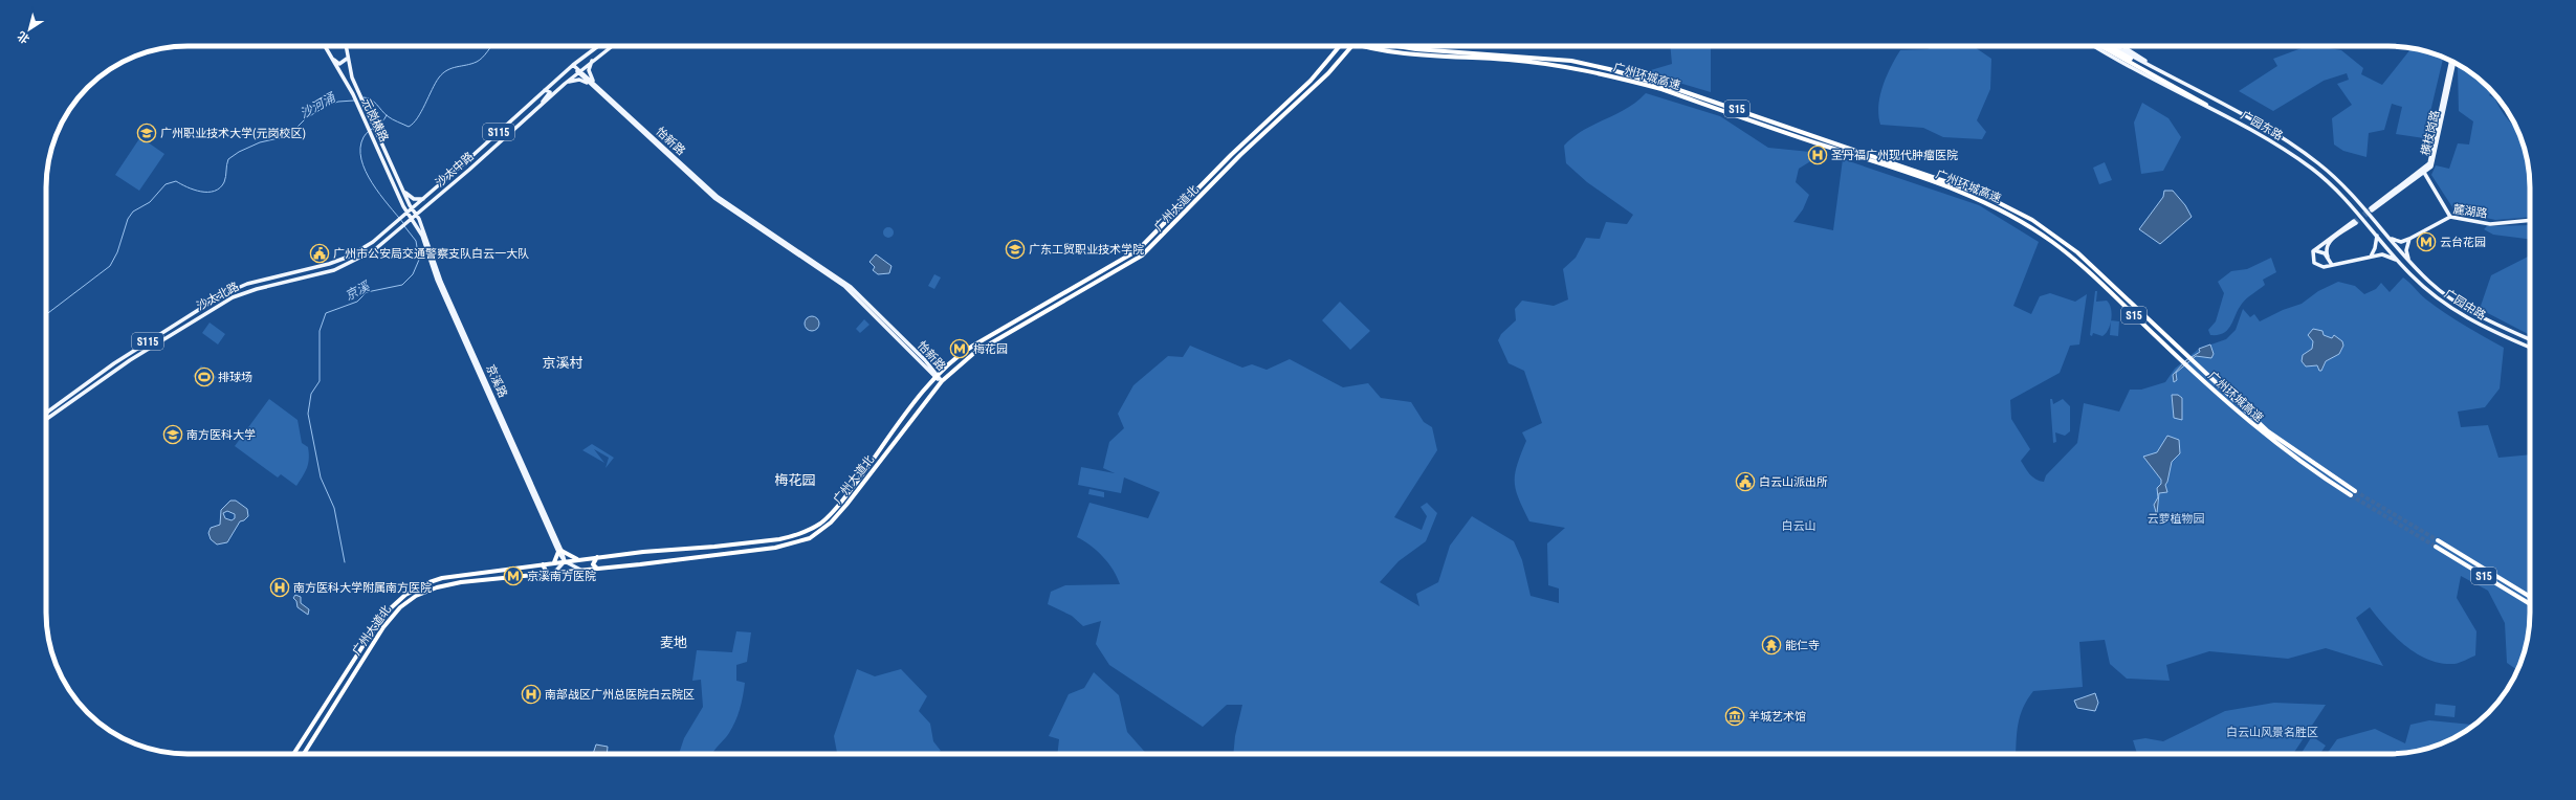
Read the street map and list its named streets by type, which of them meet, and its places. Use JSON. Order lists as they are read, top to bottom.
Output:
{
  "streets": {
    "highway": ["广州环城高速", "S15", "广州大道北"],
    "main road": [
      "元岗横路",
      "广园东路",
      "S115",
      "横枝岗路",
      "怡新路",
      "沙太中路",
      "麓湖路",
      "沙太北路",
      "广园中路",
      "京溪路"
    ]
  },
  "crossings": [
    ["元岗横路", "沙太中路"],
    ["元岗横路", "沙太北路"],
    ["元岗横路", "京溪路"],
    ["广园东路", "广园中路"],
    ["S115", "怡新路"],
    ["S115", "沙太中路"],
    ["怡新路", "沙太中路"],
    ["怡新路", "广州大道北"],
    ["沙太中路", "沙太北路"],
    ["沙太中路", "京溪路"],
    ["广州大道北", "京溪路"],
    ["沙太北路", "京溪路"]
  ],
  "districts": ["京溪村", "梅花园", "麦地"],
  "water": ["沙河涌", "京溪"],
  "parks": ["云萝植物园", "白云山", "白云山风景名胜区"],
  "places": {
    "school or university": ["广州职业技术大学(元岗校区)", "广东工贸职业技术学院", "南方医科大学"],
    "hospital": ["圣丹福广州现代肿瘤医院", "南方医科大学附属南方医院", "南部战区广州总医院白云院区"],
    "metro station": ["云台花园", "梅花园", "京溪南方医院"],
    "public building": ["广州市公安局交通警察支队白云一大队", "白云山派出所"],
    "sports": ["排球场"],
    "temple": ["能仁寺"],
    "museum": ["羊城艺术馆"]
  },
  "north": "bottom left"
}
